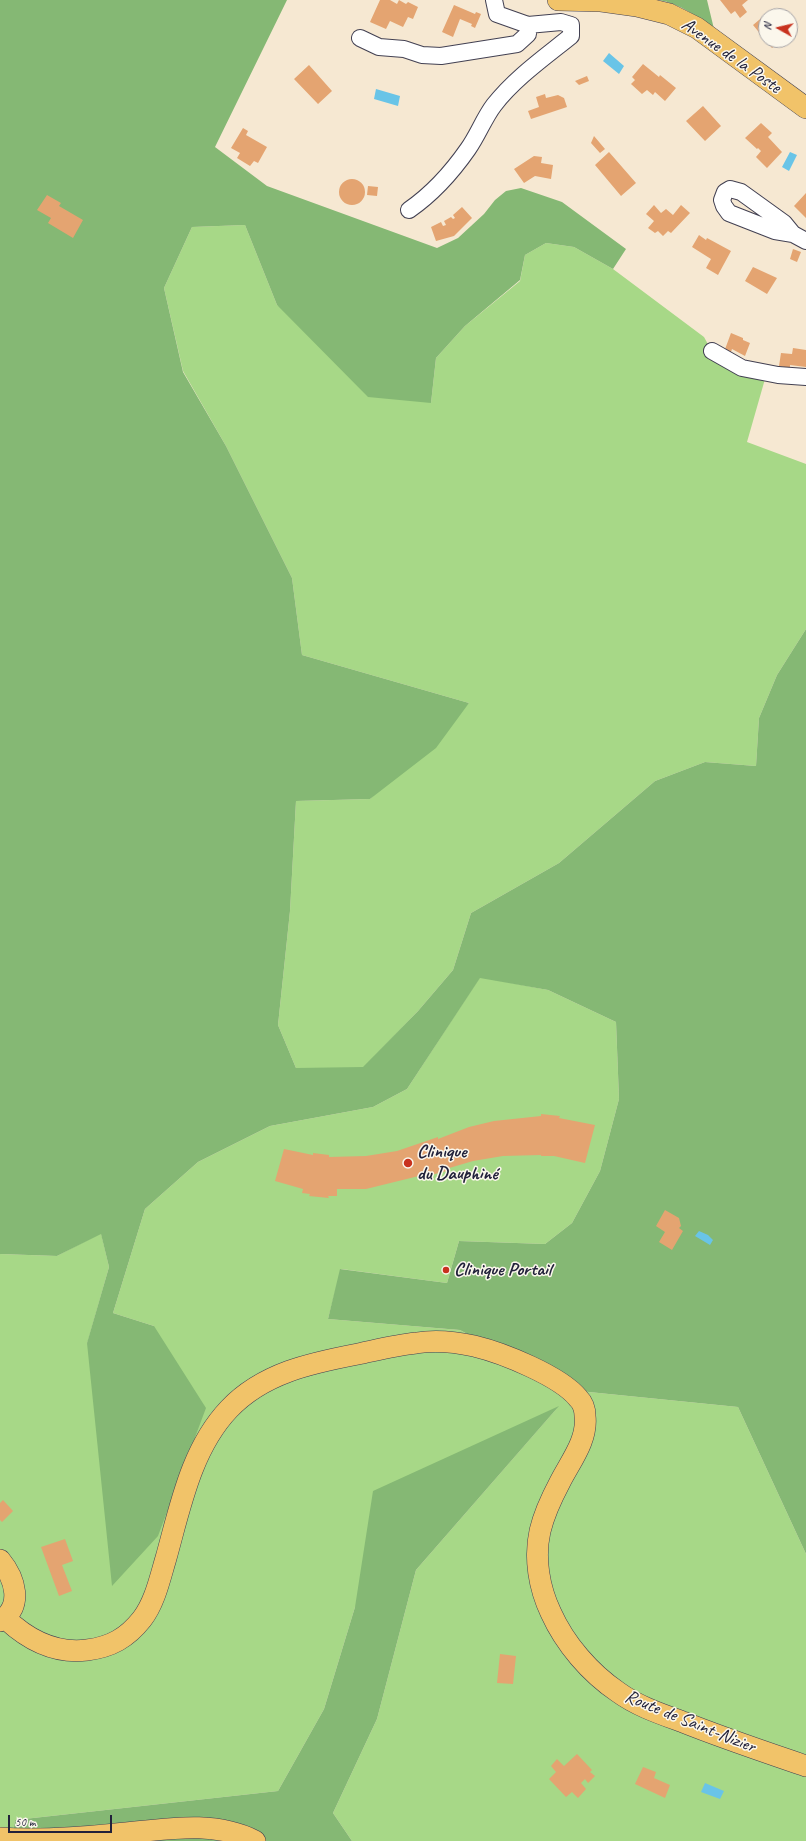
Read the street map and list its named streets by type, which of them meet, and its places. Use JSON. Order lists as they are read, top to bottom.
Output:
{
  "streets": {
    "main road": ["Avenue de la Poste", "Route de Saint-Nizier"]
  },
  "places": ["Clinique du Dauphiné", "Clinique Portail"],
  "scale_bar": "50 m",
  "north": "left"
}
